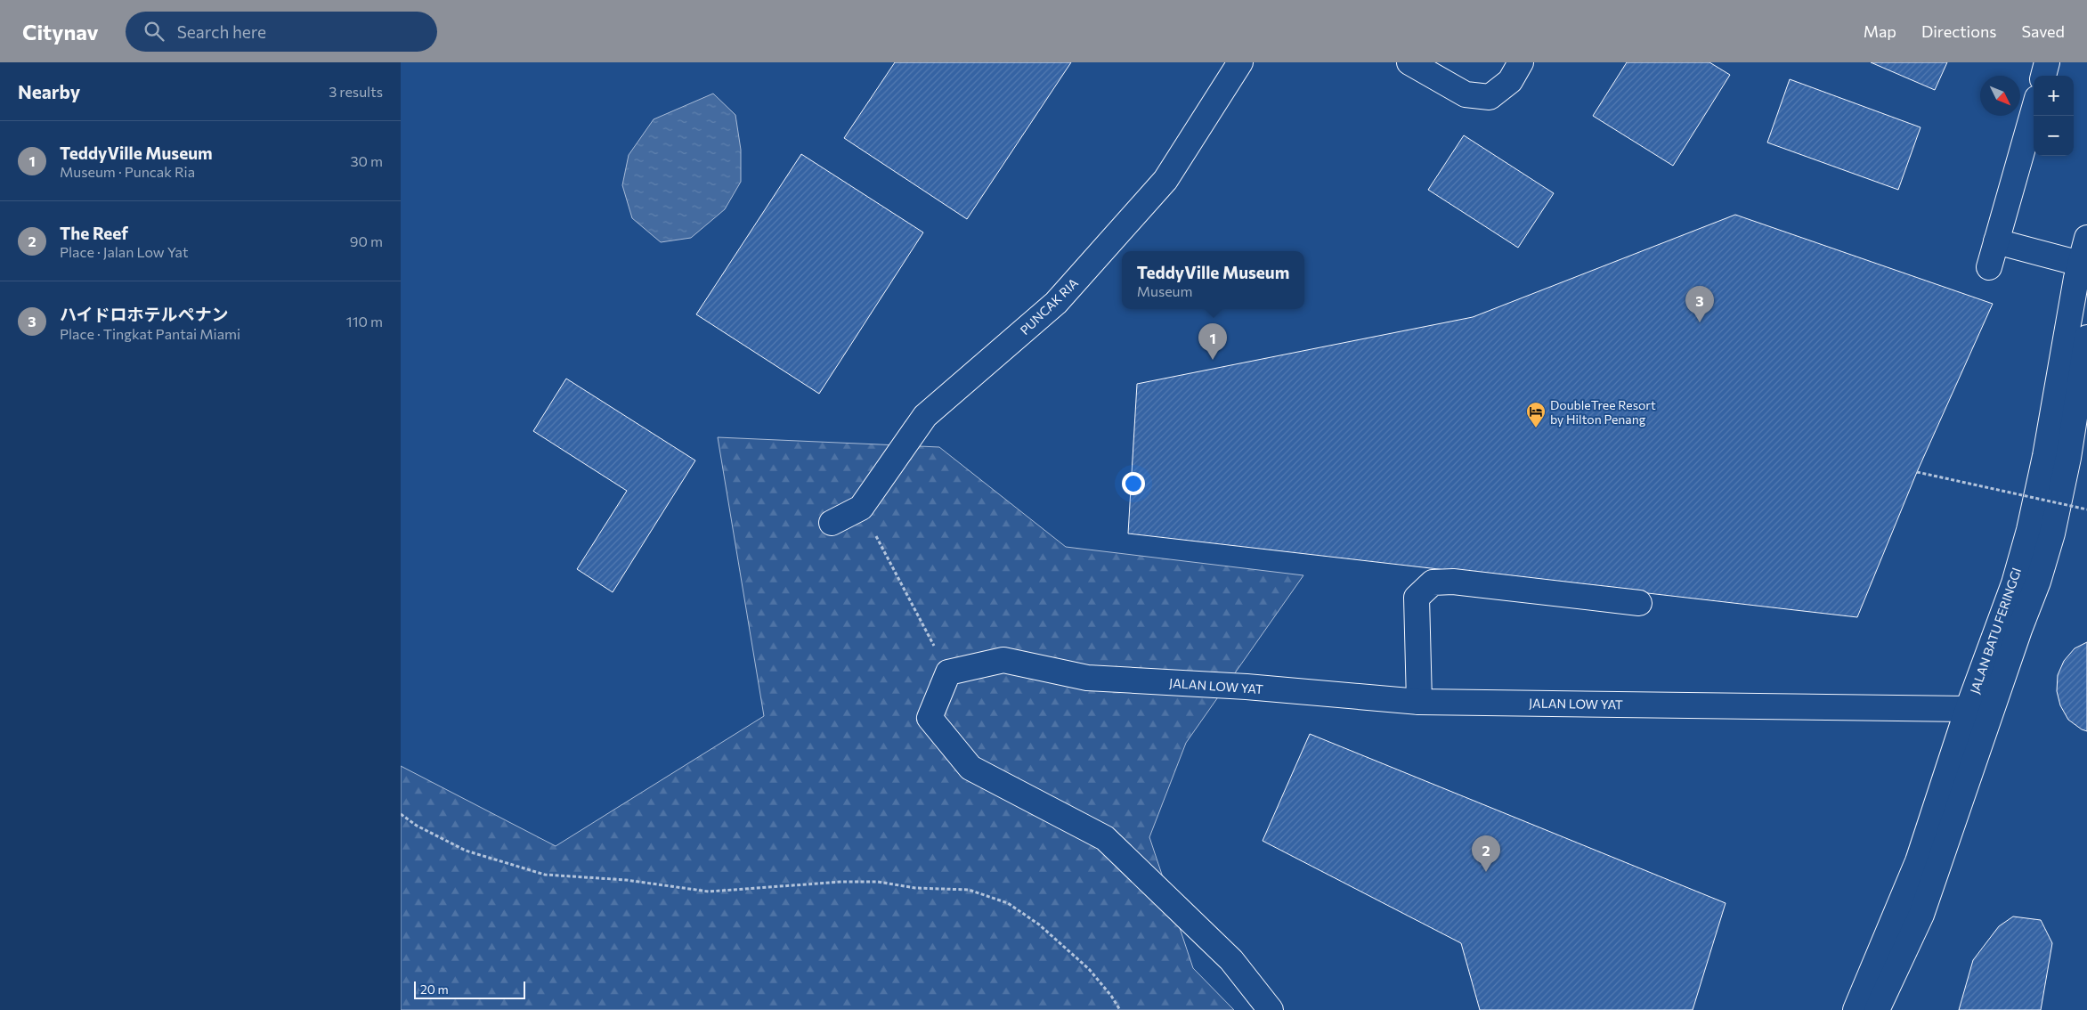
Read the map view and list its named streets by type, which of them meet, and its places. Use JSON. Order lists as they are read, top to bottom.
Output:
{
  "streets": {
    "street": ["PUNCAK RIA", "JALAN BATU FERINGGI", "JALAN LOW YAT"]
  },
  "crossings": [
    ["JALAN BATU FERINGGI", "JALAN LOW YAT"]
  ],
  "places": {
    "hotel": ["DoubleTree Resort by Hilton Penang"]
  },
  "scale_bar": "20 m",
  "north": "bottom right",
  "page": {
    "header": "Citynav",
    "search": "Search here",
    "nav": ["Map", "Directions", "Saved"],
    "heading": ["Nearby", "3 results"],
    "map_buttons": ["+", "−"],
    "list": [
      {
        "mark": "1",
        "name": "TeddyVille Museum",
        "note": "Museum · Puncak Ria",
        "value": "30 m"
      },
      {
        "mark": "2",
        "name": "The Reef",
        "note": "Place · Jalan Low Yat",
        "value": "90 m"
      },
      {
        "mark": "3",
        "name": "ハイドロホテルペナン",
        "note": "Place · Tingkat Pantai Miami",
        "value": "110 m"
      }
    ],
    "popup": ["TeddyVille Museum", "Museum"],
    "pins": ["3", "1", "2"],
    "scale": "20 m"
  }
}
